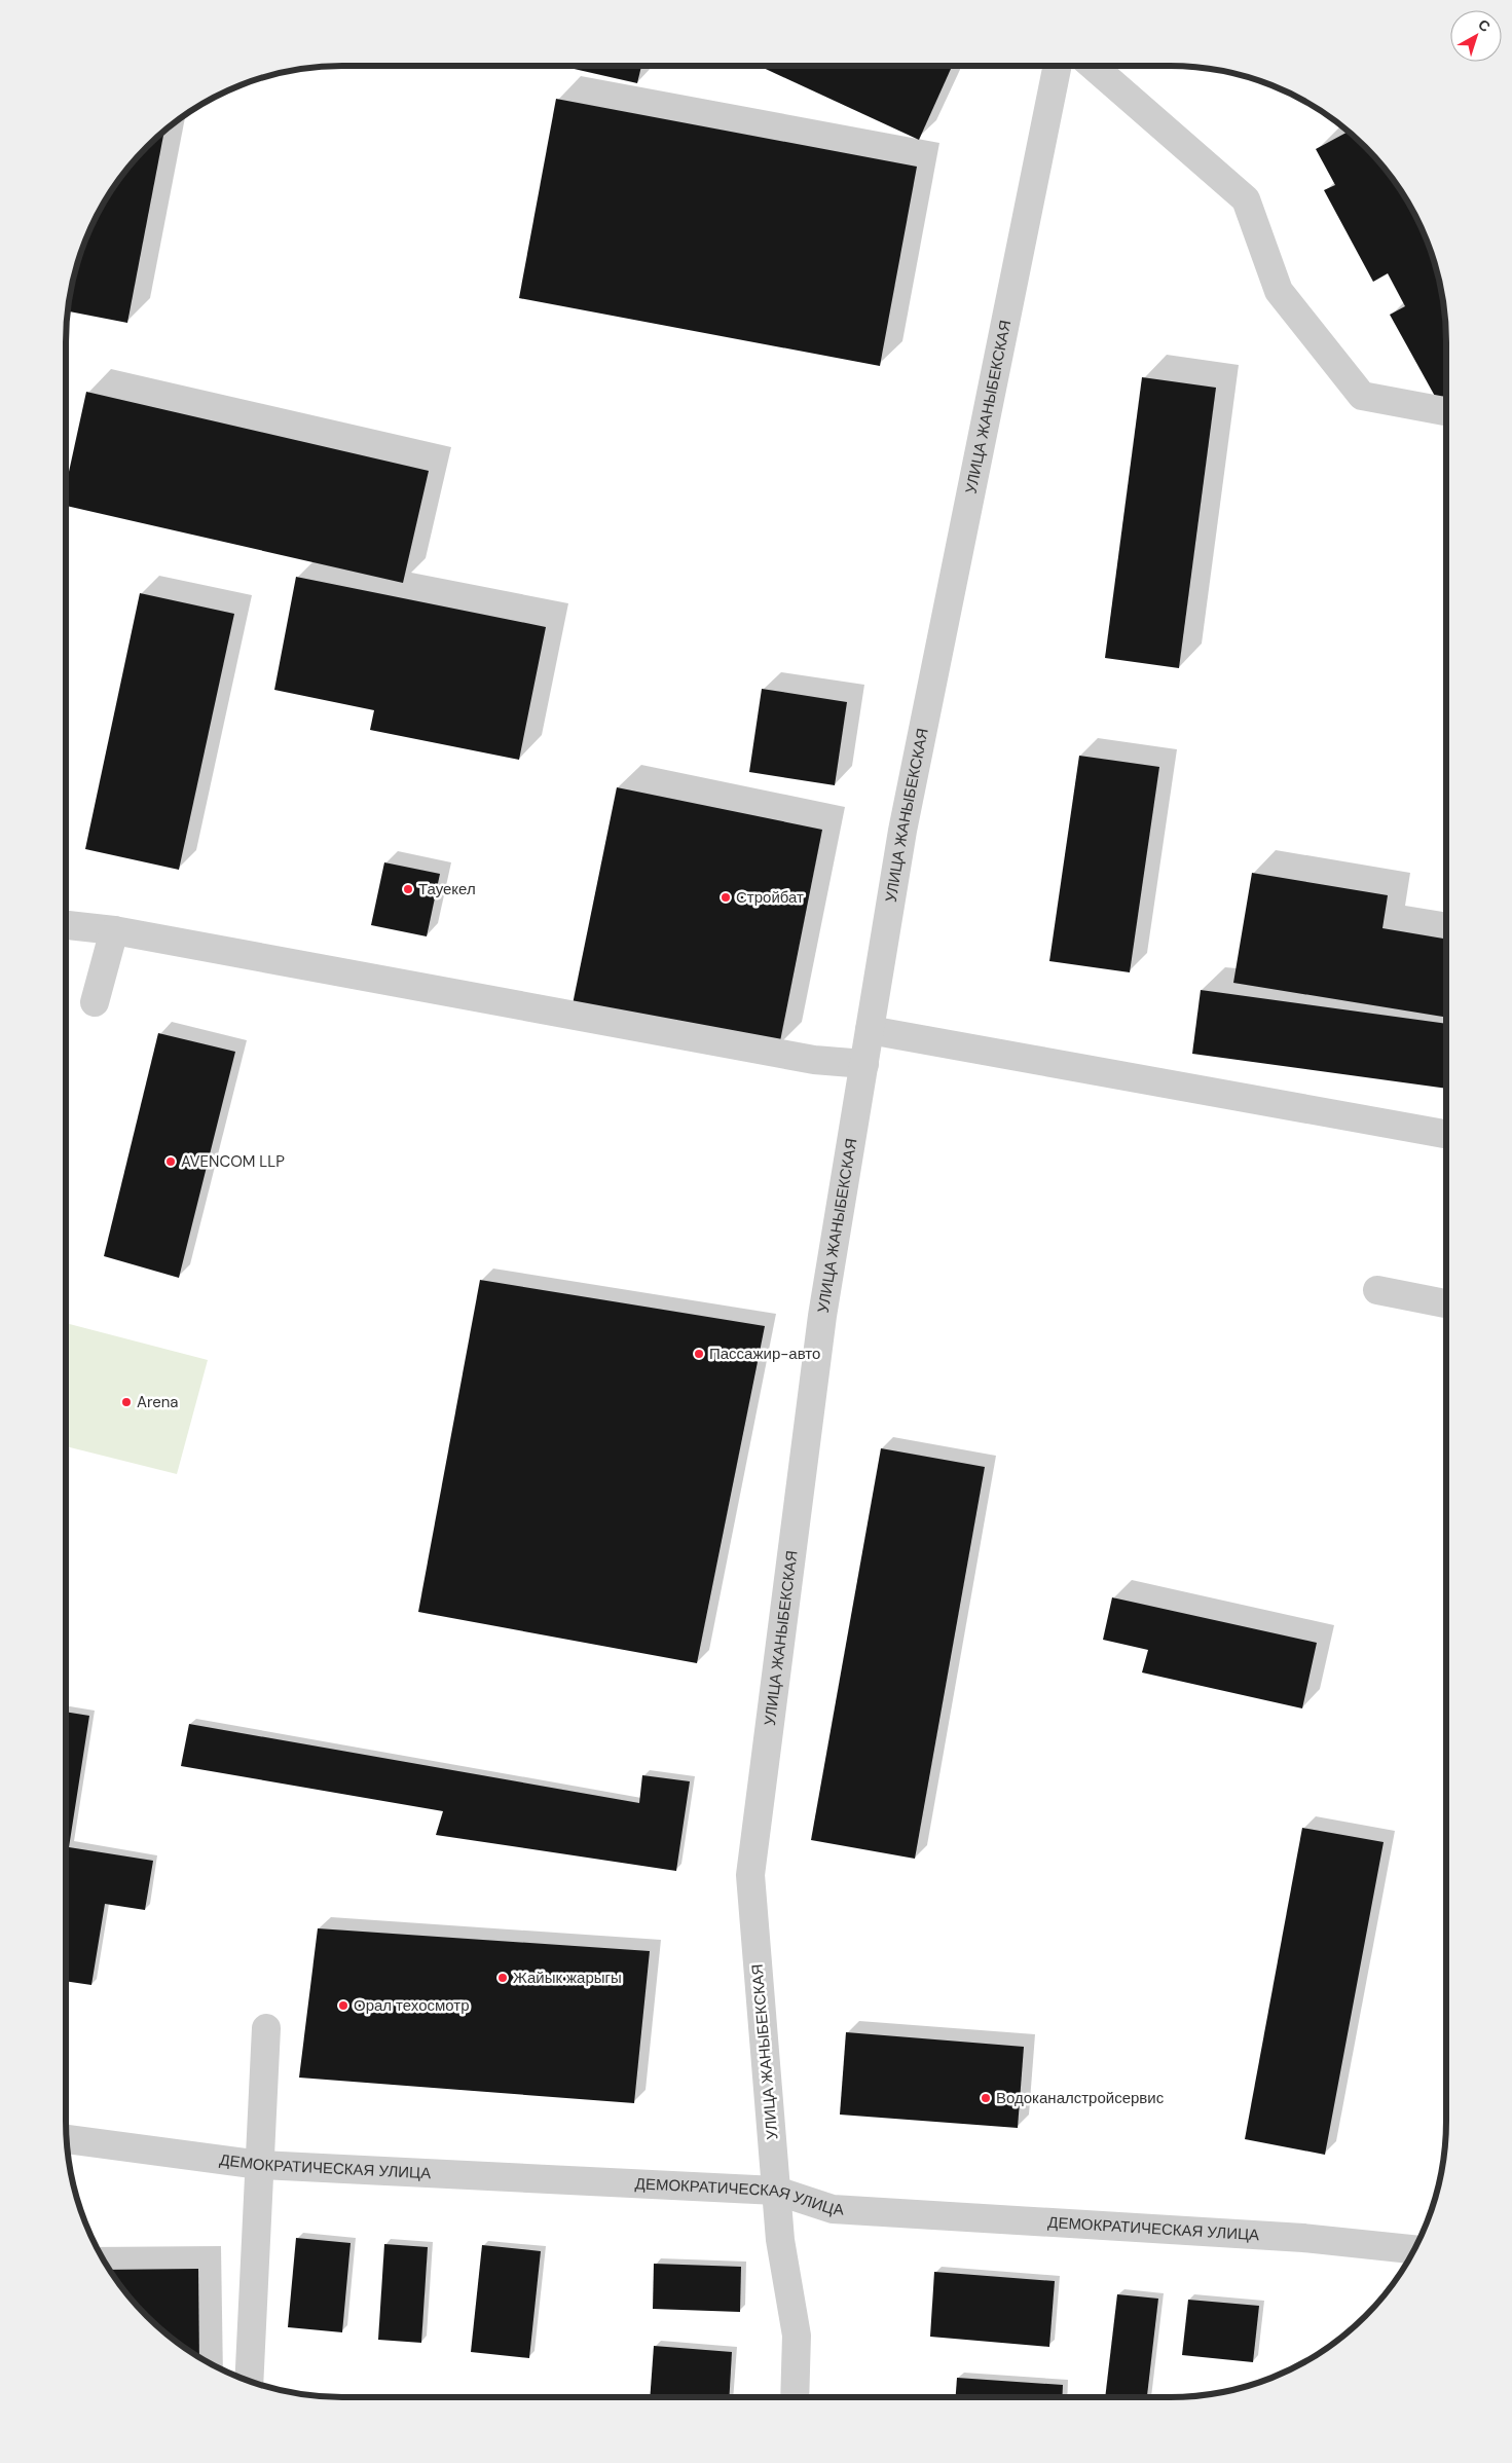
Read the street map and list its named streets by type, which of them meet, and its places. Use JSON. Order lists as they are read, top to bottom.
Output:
{
  "streets": {
    "street": ["УЛИЦА ЖАНЫБЕКСКАЯ", "ДЕМОКРАТИЧЕСКАЯ УЛИЦА"]
  },
  "crossings": [
    ["УЛИЦА ЖАНЫБЕКСКАЯ", "ДЕМОКРАТИЧЕСКАЯ УЛИЦА"]
  ],
  "places": [
    "Тауекел",
    "Стройбат",
    "AVENCOM LLP",
    "Пассажир-авто",
    "Arena",
    "Жайык жарыгы",
    "Орал техосмотр",
    "Водоканалстройсервис"
  ],
  "north": "top right"
}
